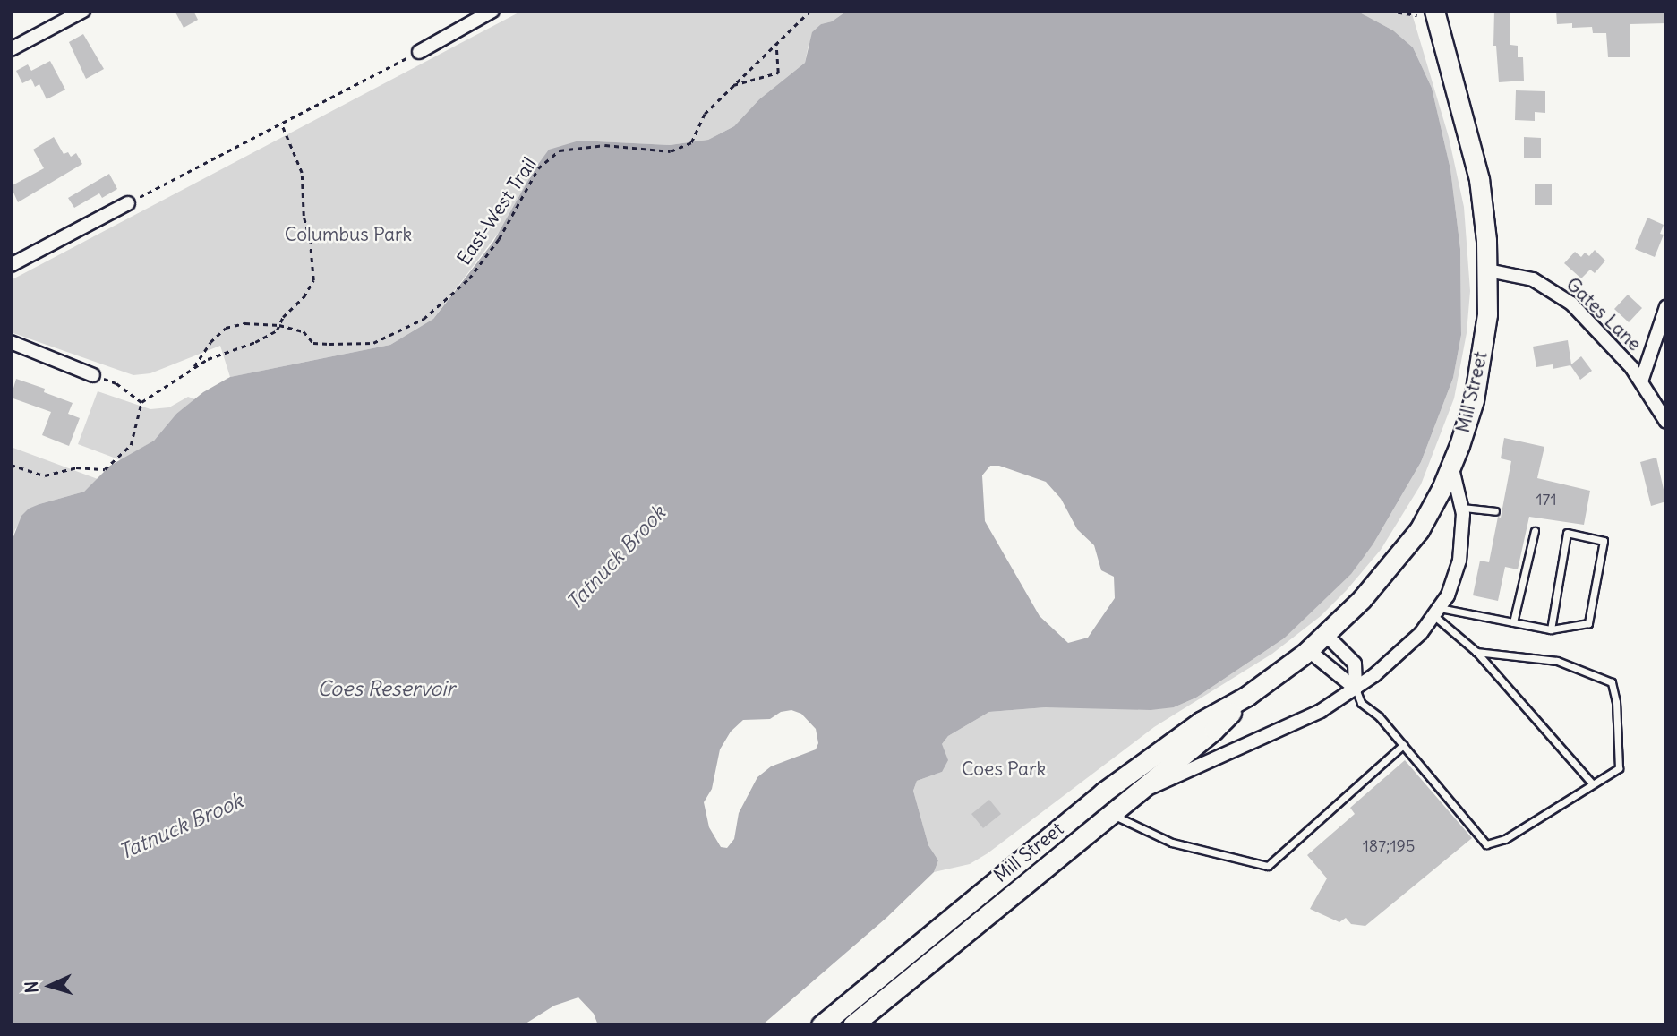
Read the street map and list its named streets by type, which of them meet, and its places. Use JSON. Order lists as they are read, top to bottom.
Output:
{
  "streets": {
    "main road": ["Mill Street"],
    "street": ["Gates Lane"],
    "path": ["East-West Trail"]
  },
  "crossings": [
    ["Gates Lane", "Mill Street"]
  ],
  "water": ["Tatnuck Brook", "Coes Reservoir"],
  "parks": ["Columbus Park", "Coes Park"],
  "house_numbers": ["171", "187;195"],
  "north": "left"
}
